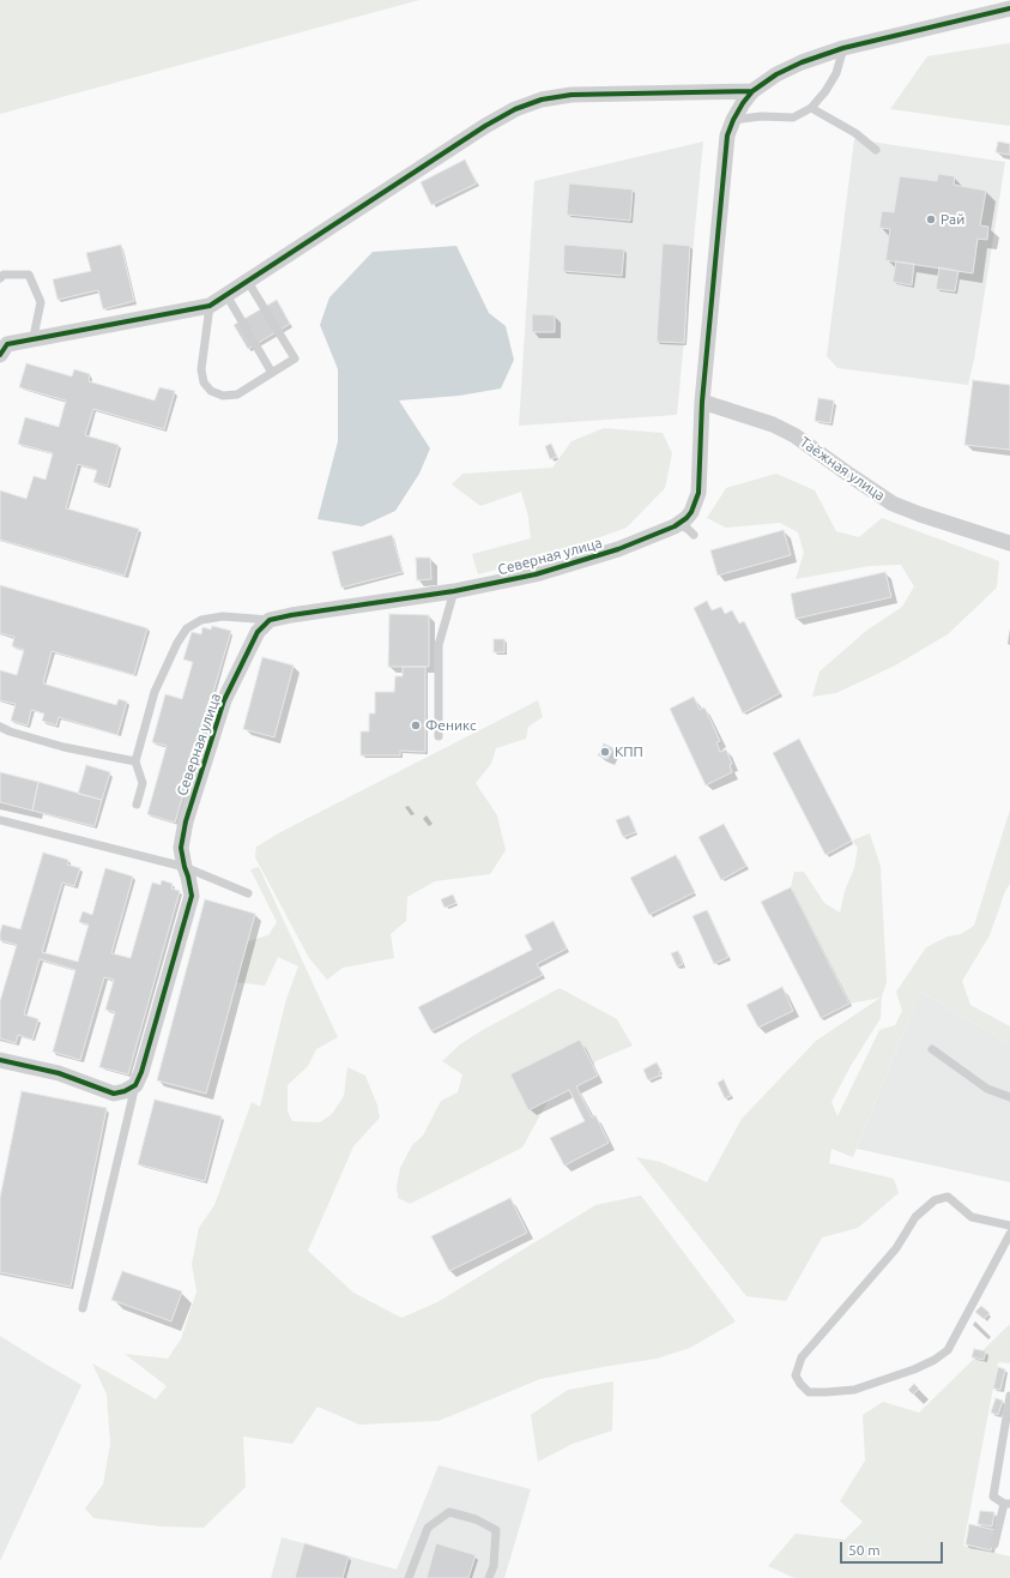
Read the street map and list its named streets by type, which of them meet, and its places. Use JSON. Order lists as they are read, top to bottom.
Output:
{
  "streets": {
    "street": ["Таёжная улица", "Северная улица"]
  },
  "crossings": [
    ["Таёжная улица", "Северная улица"]
  ],
  "places": ["Рай", "Феникс", "КПП"],
  "scale_bar": "50 m"
}
